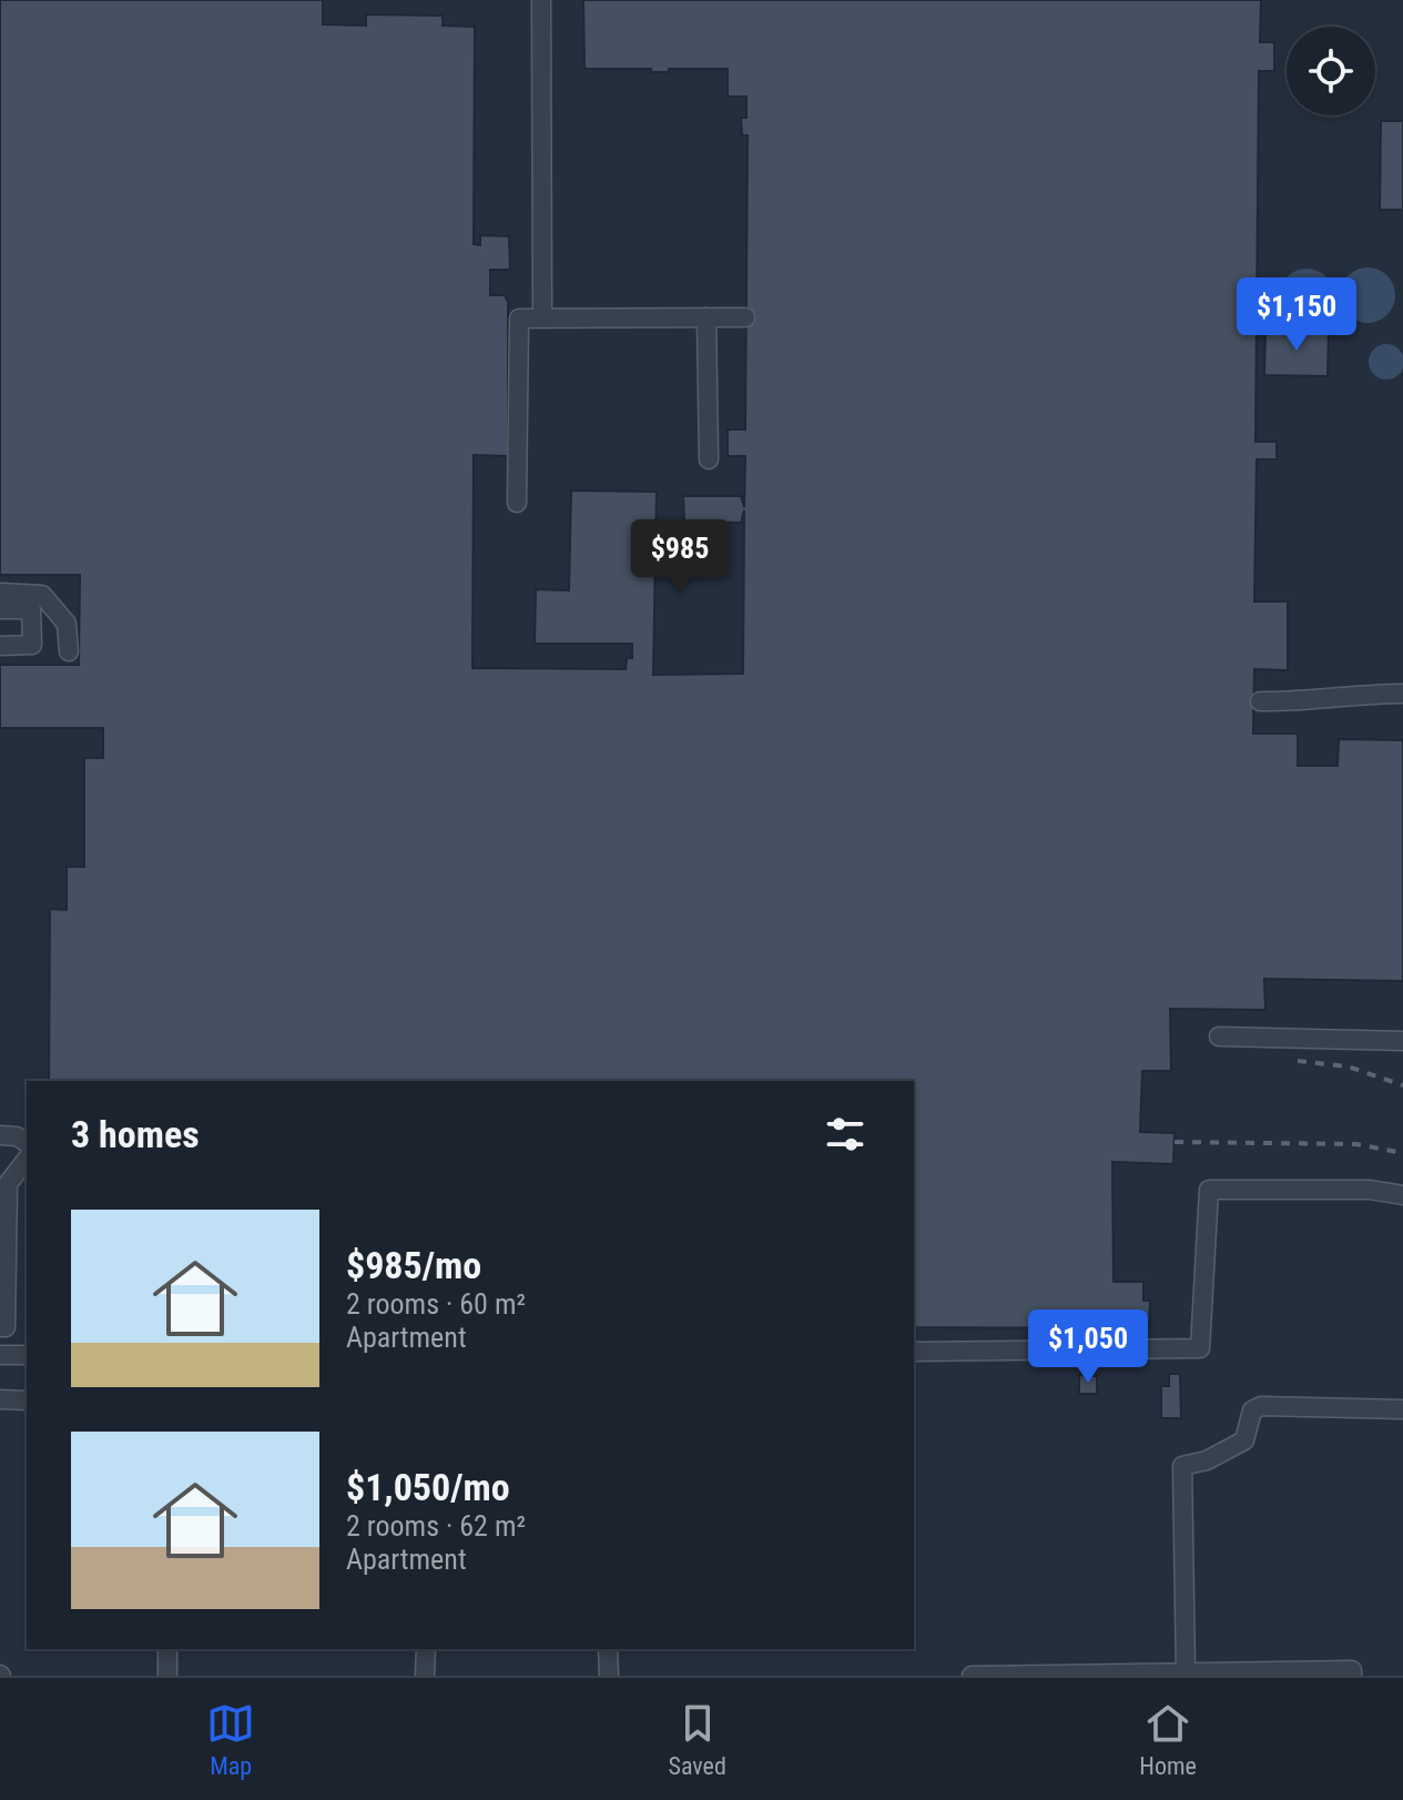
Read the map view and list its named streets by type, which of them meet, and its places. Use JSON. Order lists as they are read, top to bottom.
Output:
{
  "page": {
    "price": ["$1,150", "$985", "$1,050"],
    "heading": "3 homes",
    "list": [
      {
        "name": "$985/mo",
        "note": "2 rooms · 60 m² · Apartment"
      },
      {
        "name": "$1,050/mo",
        "note": "2 rooms · 62 m² · Apartment"
      }
    ],
    "tabs": ["Map", "Saved", "Home"]
  }
}
